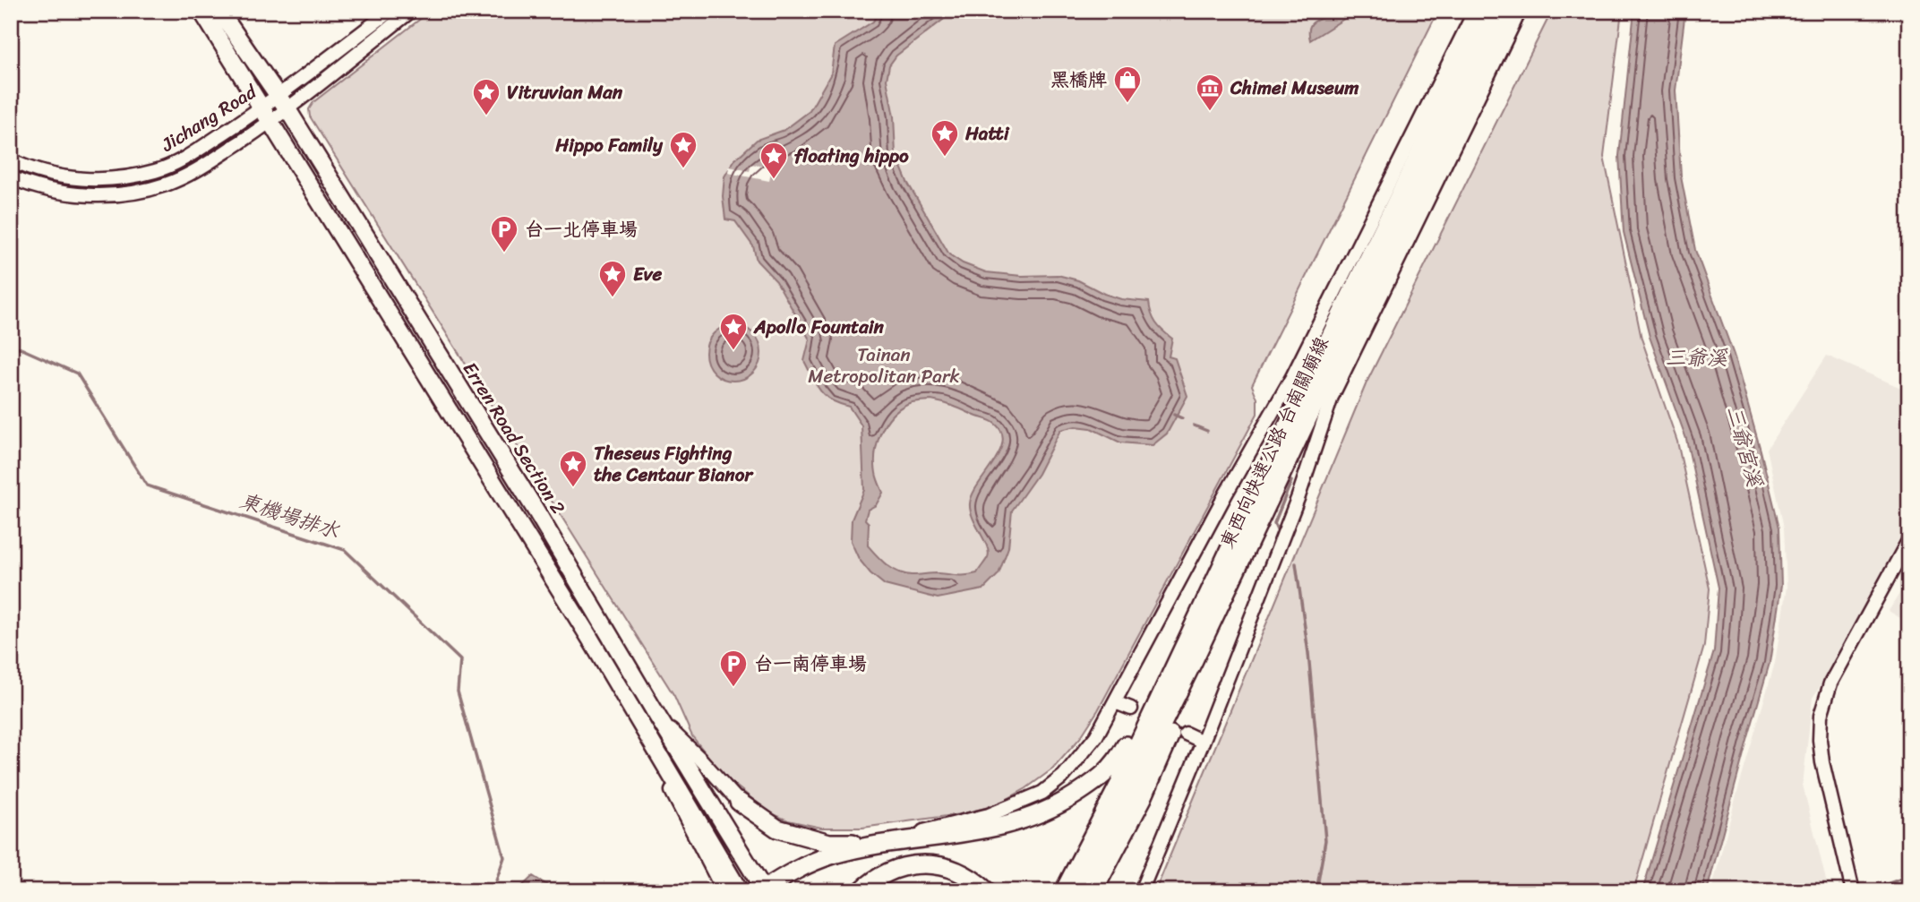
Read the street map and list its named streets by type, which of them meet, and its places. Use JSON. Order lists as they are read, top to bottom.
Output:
{
  "streets": {
    "highway": ["東西向快速公路 台南關廟線"],
    "main road": ["Erren Road Section 2"],
    "street": ["Jichang Road"]
  },
  "crossings": [
    ["Jichang Road", "Erren Road Section 2"]
  ],
  "water": ["三爺溪", "三爺宮溪", "東機場排水"],
  "parks": ["Tainan Metropolitan Park"],
  "places": {
    "shop": ["黑橋牌"],
    "museum": ["Chimei Museum"],
    "place": [
      "Vitruvian Man",
      "Hatti",
      "Hippo Family",
      "floating hippo",
      "Eve",
      "Apollo Fountain",
      "Theseus Fighting the Centaur Bianor"
    ],
    "parking": ["台一北停車場", "台一南停車場"]
  }
}
